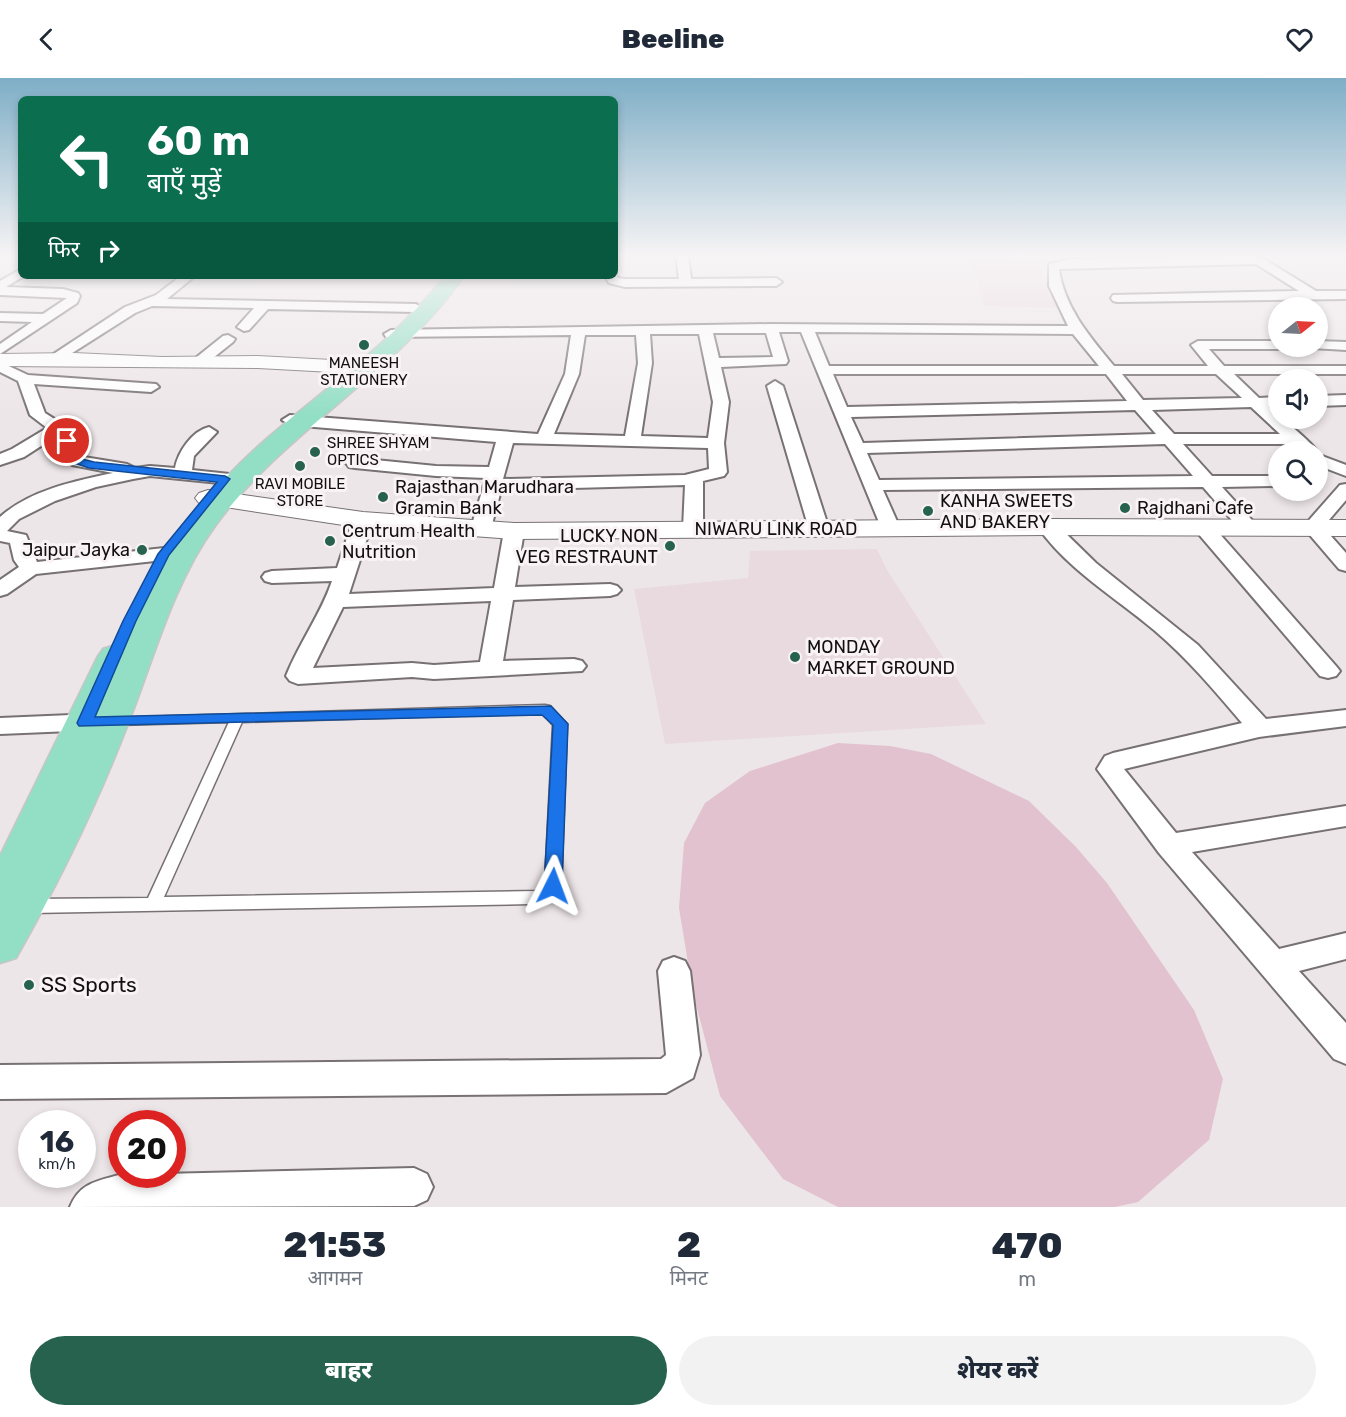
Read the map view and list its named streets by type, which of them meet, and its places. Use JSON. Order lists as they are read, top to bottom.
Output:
{
  "streets": {
    "street": ["NIWARU LINK ROAD"]
  },
  "places": [
    "MANEESH STATIONERY",
    "SHREE SHYAM OPTICS",
    "RAVI MOBILE STORE",
    "Rajasthan Marudhara Gramin Bank",
    "Rajdhani Cafe",
    "KANHA SWEETS AND BAKERY",
    "Centrum Health Nutrition",
    "LUCKY NON VEG RESTRAUNT",
    "Jaipur Jayka",
    "MONDAY MARKET GROUND",
    "SS Sports"
  ],
  "north": "right",
  "page": {
    "header": "Beeline",
    "turn": ["60 m", "बाएँ मुड़ें"],
    "then": "फिर",
    "speed": "16 km/h",
    "limit": "20",
    "eta": [
      "21:53",
      "आगमन",
      "2",
      "मिनट",
      "470",
      "m"
    ],
    "buttons": ["बाहर", "शेयर करें"]
  }
}
